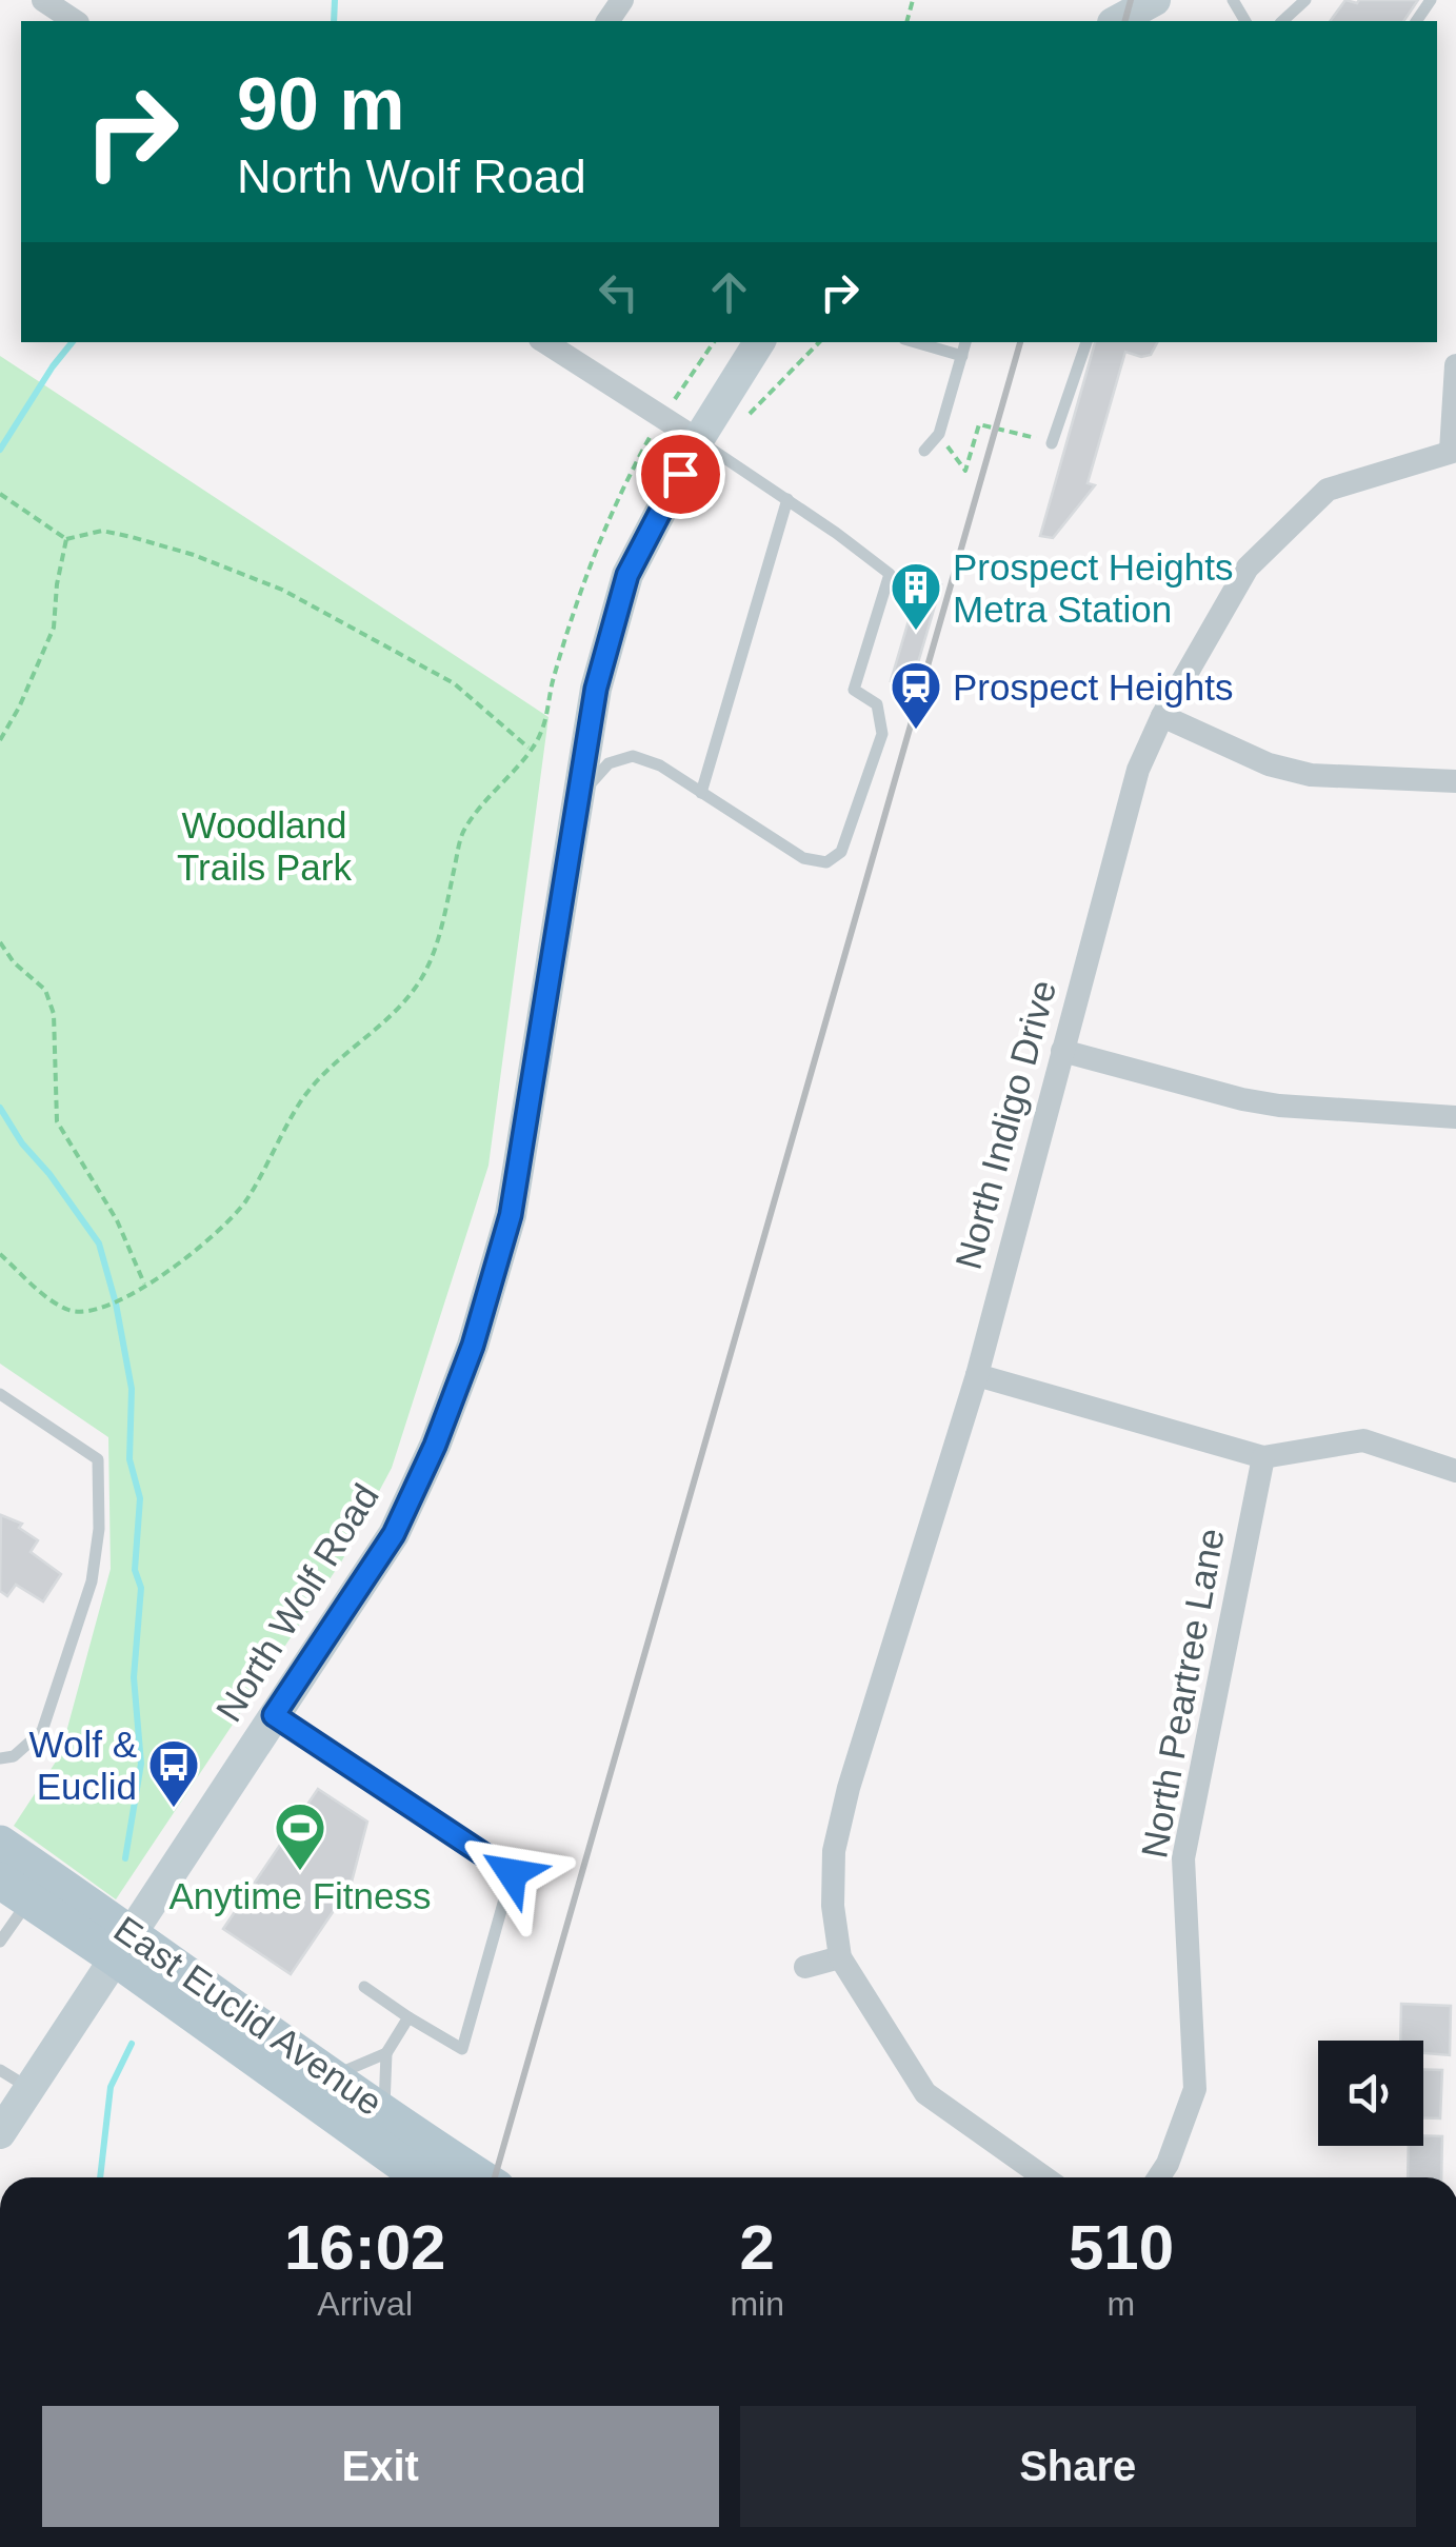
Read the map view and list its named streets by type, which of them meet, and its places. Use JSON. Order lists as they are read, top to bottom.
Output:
{
  "streets": {
    "main road": ["North Wolf Road", "East Euclid Avenue"],
    "street": ["North Indigo Drive", "North Peartree Lane"]
  },
  "crossings": [
    ["North Wolf Road", "East Euclid Avenue"]
  ],
  "parks": ["Woodland Trails Park"],
  "places": {
    "building": ["Prospect Heights Metra Station"],
    "station": ["Prospect Heights"],
    "bus stop": ["Wolf & Euclid"],
    "sports": ["Anytime Fitness"]
  },
  "page": {
    "turn": ["90 m", "North Wolf Road"],
    "eta": [
      "16:02",
      "Arrival",
      "2",
      "min",
      "510",
      "m"
    ],
    "buttons": ["Exit", "Share"]
  }
}
